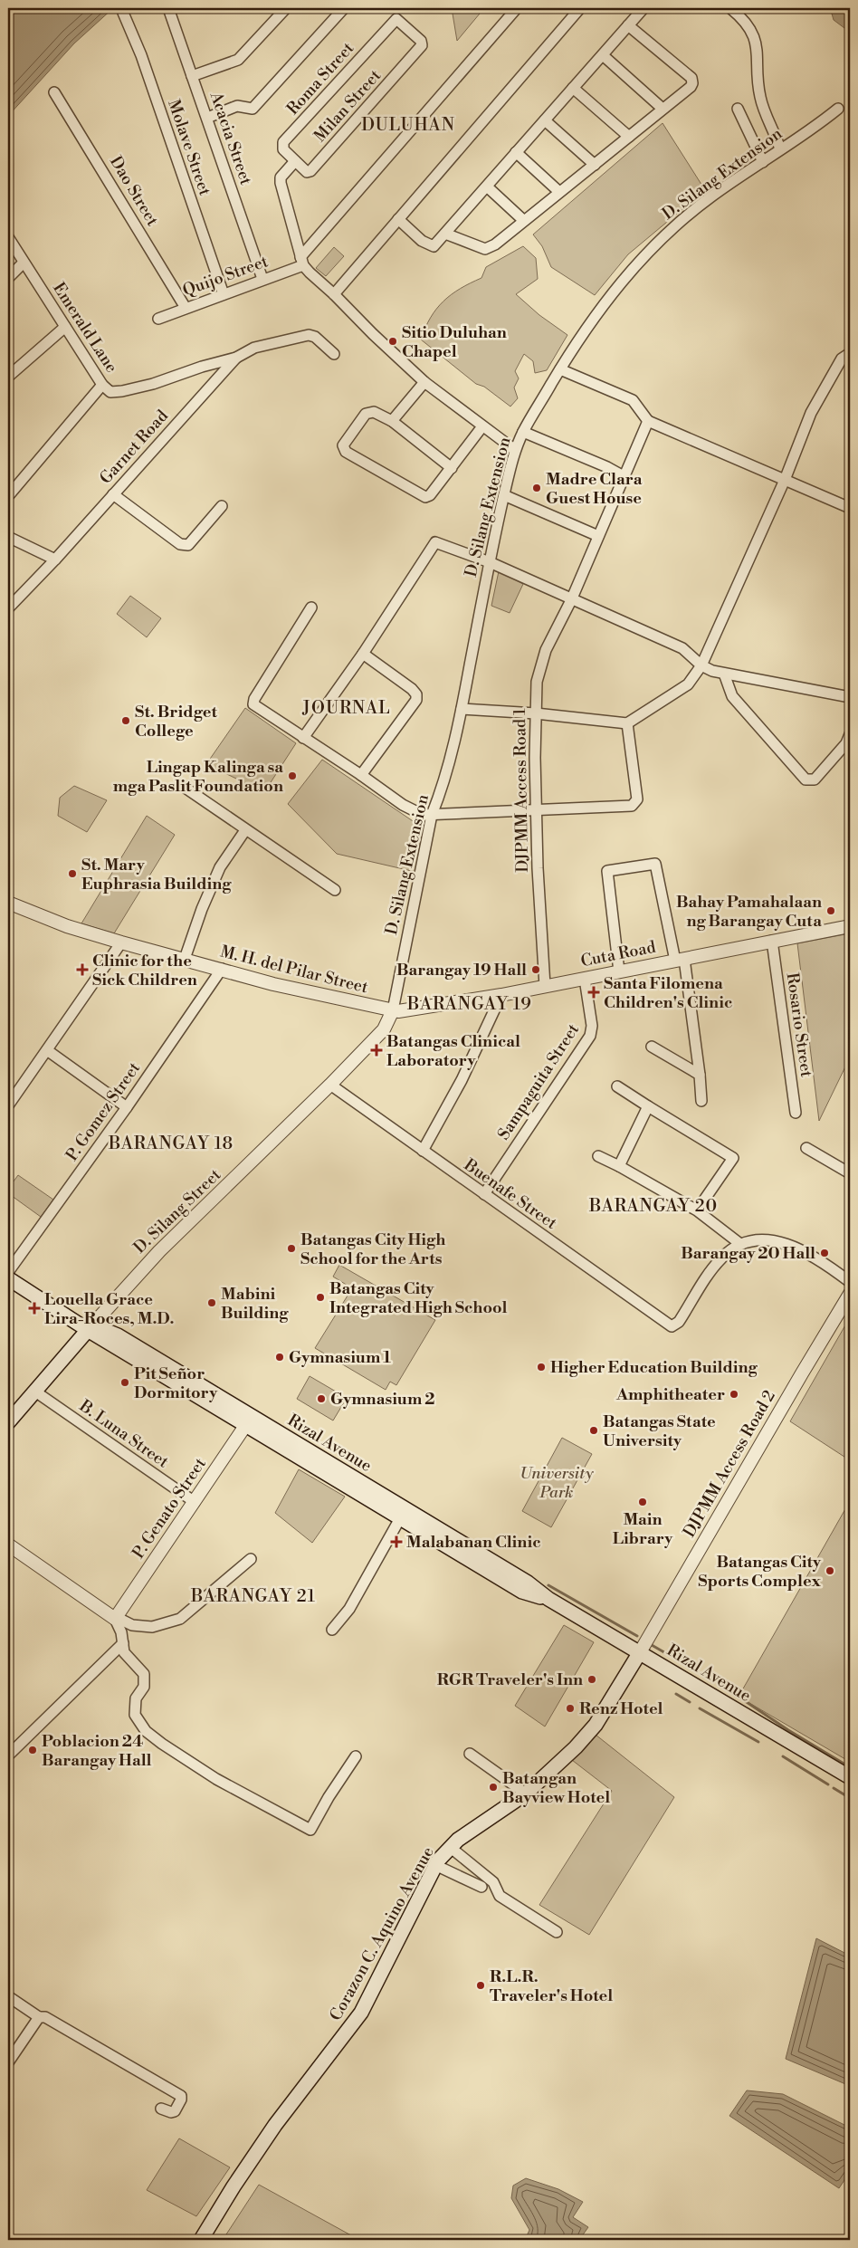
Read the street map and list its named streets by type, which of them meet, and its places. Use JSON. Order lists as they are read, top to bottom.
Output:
{
  "streets": {
    "main road": ["D. Silang Street", "Rizal Avenue", "Corazon C. Aquino Avenue"],
    "street": [
      "Roma Street",
      "Milan Street",
      "Acacia Street",
      "Molave Street",
      "D. Silang Extension",
      "Dao Street",
      "Quijo Street",
      "Emerald Lane",
      "Garnet Road",
      "DJPMM Access Road 1",
      "Cuta Road",
      "M. H. del Pilar Street",
      "Rosario Street",
      "Sampaguita Street",
      "P. Gomez Street",
      "Buenafe Street",
      "B. Luna Street",
      "DJPMM Access Road 2",
      "P. Genato Street"
    ]
  },
  "crossings": [
    ["Roma Street", "Milan Street"],
    ["Acacia Street", "Quijo Street"],
    ["Molave Street", "Quijo Street"],
    ["D. Silang Extension", "Cuta Road"],
    ["D. Silang Extension", "M. H. del Pilar Street"],
    ["D. Silang Extension", "D. Silang Street"],
    ["Dao Street", "Quijo Street"],
    ["Emerald Lane", "Garnet Road"],
    ["DJPMM Access Road 1", "Cuta Road"],
    ["Cuta Road", "M. H. del Pilar Street"],
    ["Cuta Road", "Rosario Street"],
    ["Cuta Road", "Sampaguita Street"],
    ["Cuta Road", "D. Silang Street"],
    ["M. H. del Pilar Street", "P. Gomez Street"],
    ["M. H. del Pilar Street", "D. Silang Street"],
    ["Sampaguita Street", "Buenafe Street"],
    ["Buenafe Street", "D. Silang Street"],
    ["D. Silang Street", "B. Luna Street"],
    ["D. Silang Street", "Rizal Avenue"],
    ["B. Luna Street", "P. Genato Street"],
    ["Rizal Avenue", "DJPMM Access Road 2"],
    ["Rizal Avenue", "P. Genato Street"],
    ["Rizal Avenue", "Corazon C. Aquino Avenue"],
    ["DJPMM Access Road 2", "Corazon C. Aquino Avenue"]
  ],
  "districts": [
    "DULUHAN",
    "JOURNAL",
    "BARANGAY 19",
    "BARANGAY 18",
    "BARANGAY 20",
    "BARANGAY 21"
  ],
  "parks": ["University Park"],
  "places": {
    "other": [
      "Sitio Duluhan Chapel",
      "Madre Clara Guest House",
      "St. Bridget College",
      "Lingap Kalinga sa mga Paslit Foundation",
      "St. Mary Euphrasia Building",
      "Bahay Pamahalaan ng Barangay Cuta",
      "Barangay 19 Hall",
      "Batangas City High School for the Arts",
      "Barangay 20 Hall",
      "Batangas City Integrated High School",
      "Mabini Building",
      "Gymnasium 1",
      "Higher Education Building",
      "Pit Señor Dormitory",
      "Amphitheater",
      "Gymnasium 2",
      "Batangas State University",
      "Main Library",
      "Batangas City Sports Complex",
      "RGR Traveler's Inn",
      "Renz Hotel",
      "Poblacion 24 Barangay Hall",
      "Batangan Bayview Hotel",
      "R.L.R. Traveler's Hotel"
    ],
    "health": [
      "Clinic for the Sick Children",
      "Santa Filomena Children's Clinic",
      "Batangas Clinical Laboratory",
      "Louella Grace Lira-Roces, M.D.",
      "Malabanan Clinic"
    ]
  }
}
